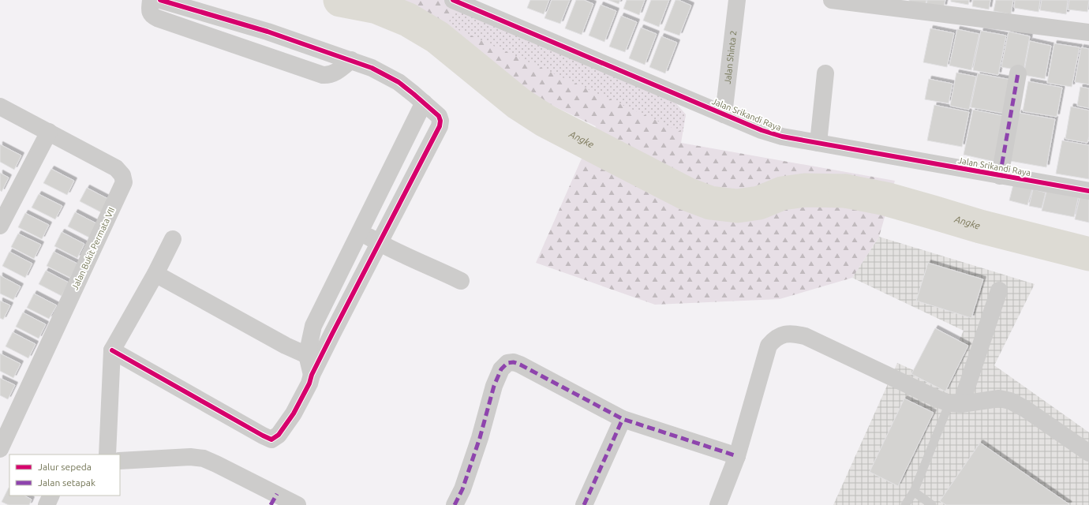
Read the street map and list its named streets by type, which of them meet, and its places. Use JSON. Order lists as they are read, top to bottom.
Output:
{
  "streets": {
    "street": ["Jalan Shinta 2", "Jalan Srikandi Raya", "Jalan Bukit Permata VII"]
  },
  "crossings": [
    ["Jalan Shinta 2", "Jalan Srikandi Raya"]
  ],
  "water": ["Angke"],
  "legend": ["Jalur sepeda", "Jalan setapak"]
}
